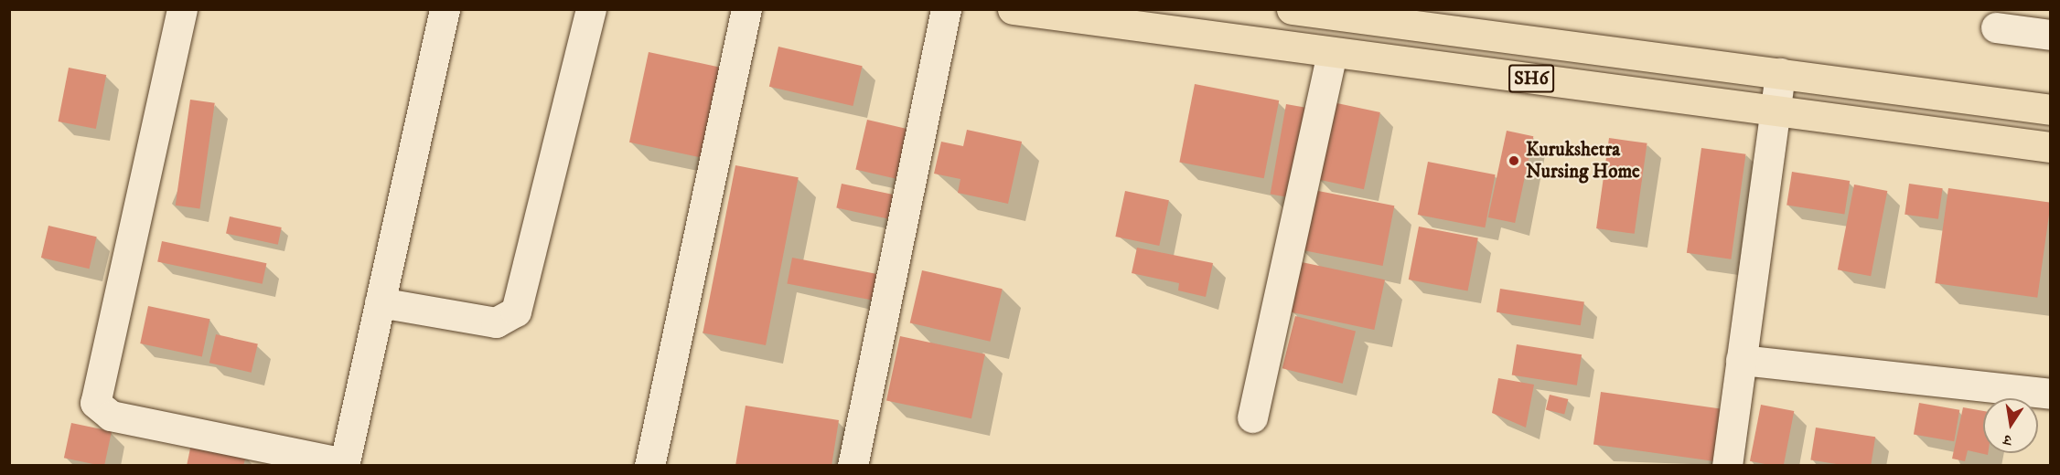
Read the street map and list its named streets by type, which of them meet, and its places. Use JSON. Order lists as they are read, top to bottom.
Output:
{
  "streets": {
    "main road": ["SH6"]
  },
  "places": ["Kurukshetra Nursing Home"],
  "north": "bottom"
}
